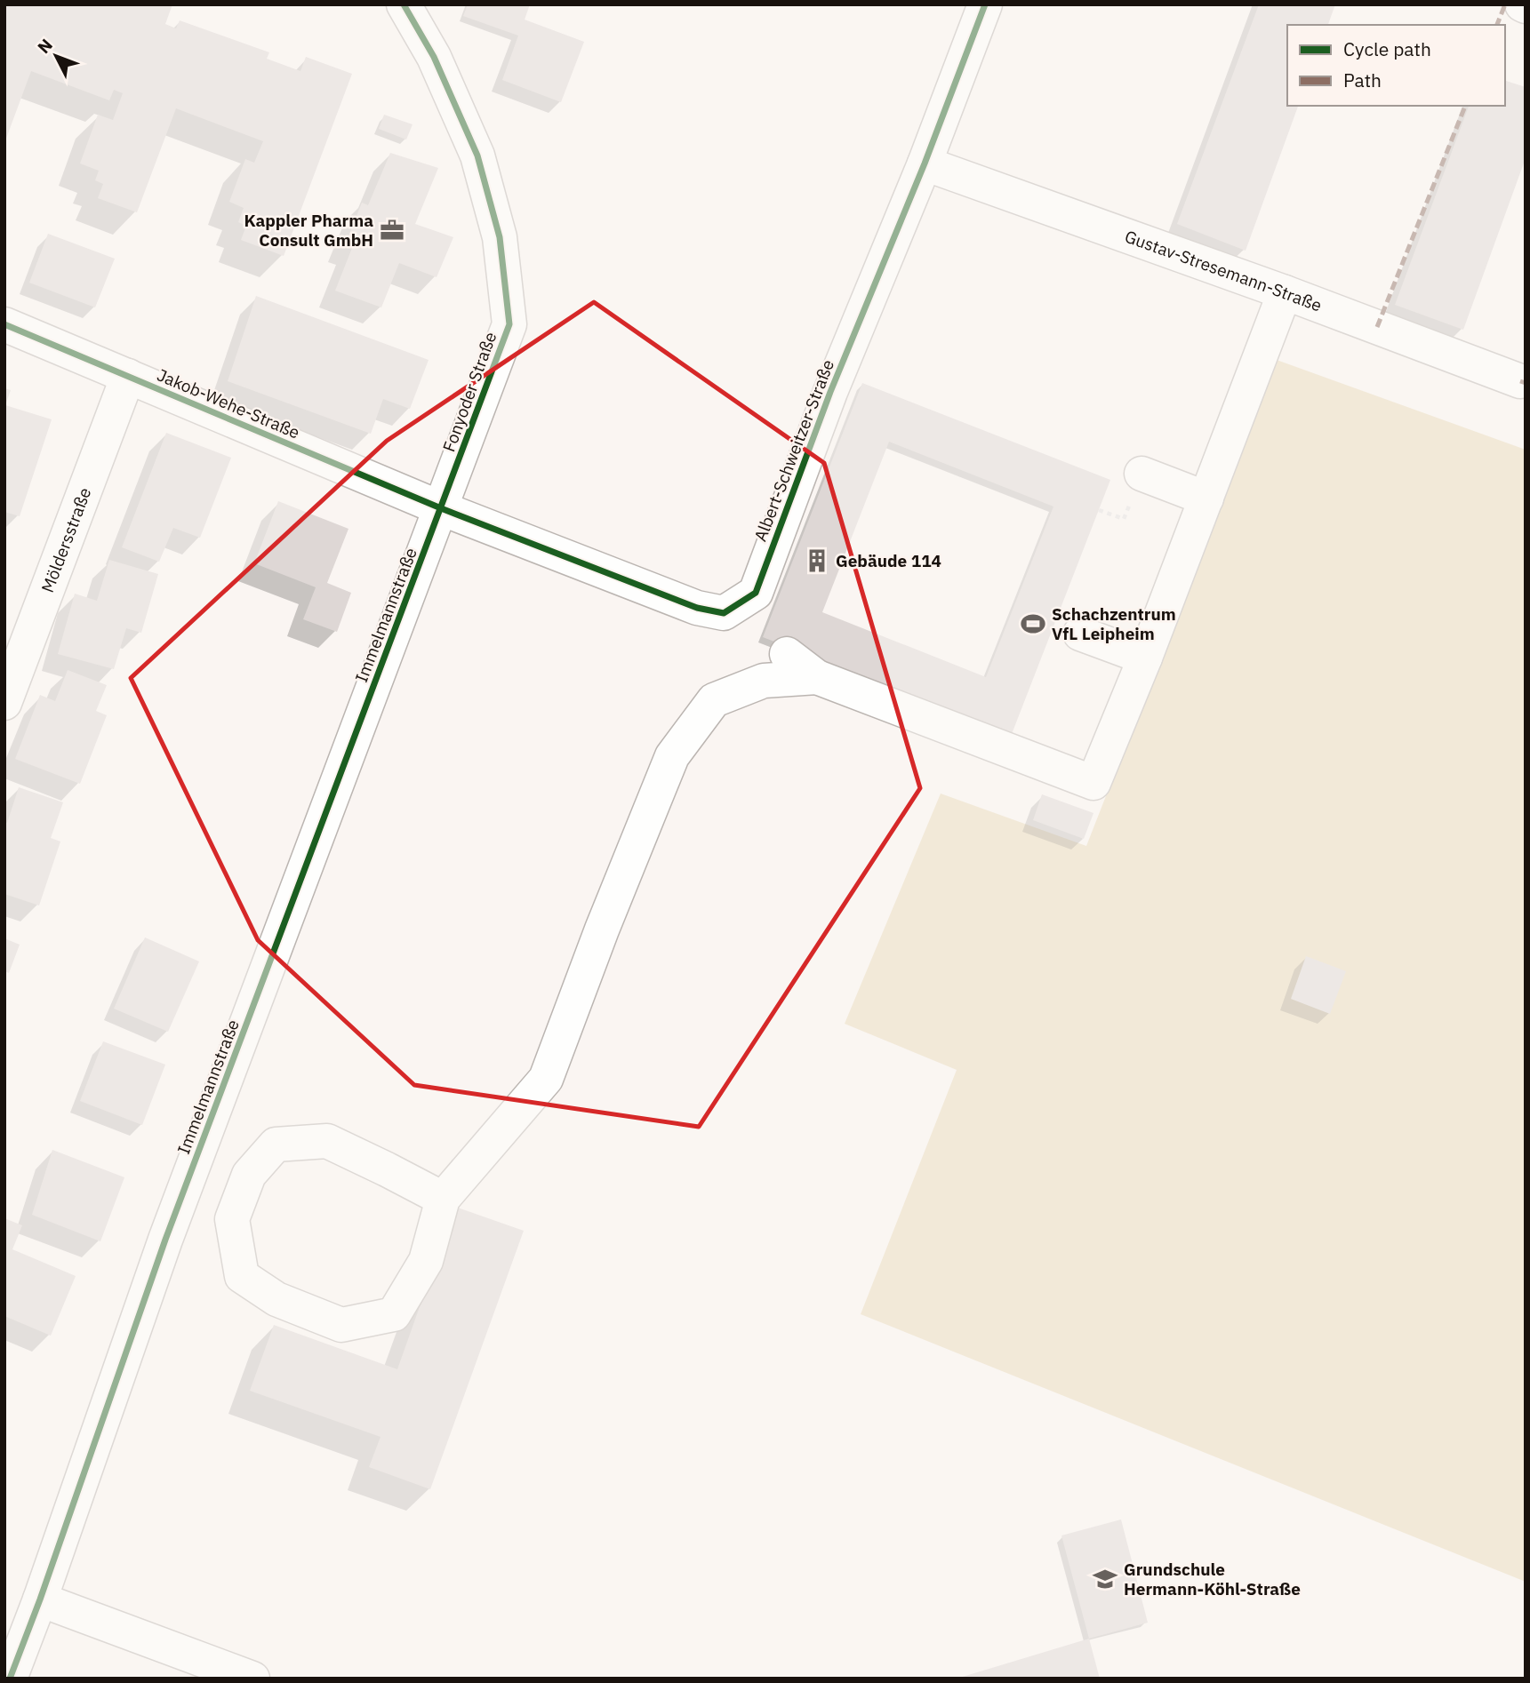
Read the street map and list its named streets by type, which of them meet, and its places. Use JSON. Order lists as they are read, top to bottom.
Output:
{
  "streets": {
    "street": [
      "Gustav-Stresemann-Straße",
      "Fonyoder Straße",
      "Jakob-Wehe-Straße",
      "Albert-Schweitzer-Straße",
      "Möldersstraße",
      "Immelmannstraße"
    ]
  },
  "crossings": [
    ["Gustav-Stresemann-Straße", "Albert-Schweitzer-Straße"],
    ["Fonyoder Straße", "Jakob-Wehe-Straße"],
    ["Fonyoder Straße", "Albert-Schweitzer-Straße"],
    ["Fonyoder Straße", "Immelmannstraße"],
    ["Jakob-Wehe-Straße", "Albert-Schweitzer-Straße"],
    ["Jakob-Wehe-Straße", "Möldersstraße"],
    ["Jakob-Wehe-Straße", "Immelmannstraße"],
    ["Albert-Schweitzer-Straße", "Immelmannstraße"]
  ],
  "places": {
    "office": ["Kappler Pharma Consult GmbH"],
    "building": ["Gebäude 114"],
    "sports": ["Schachzentrum VfL Leipheim"],
    "school or university": ["Grundschule Hermann-Köhl-Straße"]
  },
  "legend": ["Cycle path", "Path"],
  "north": "top left"
}
